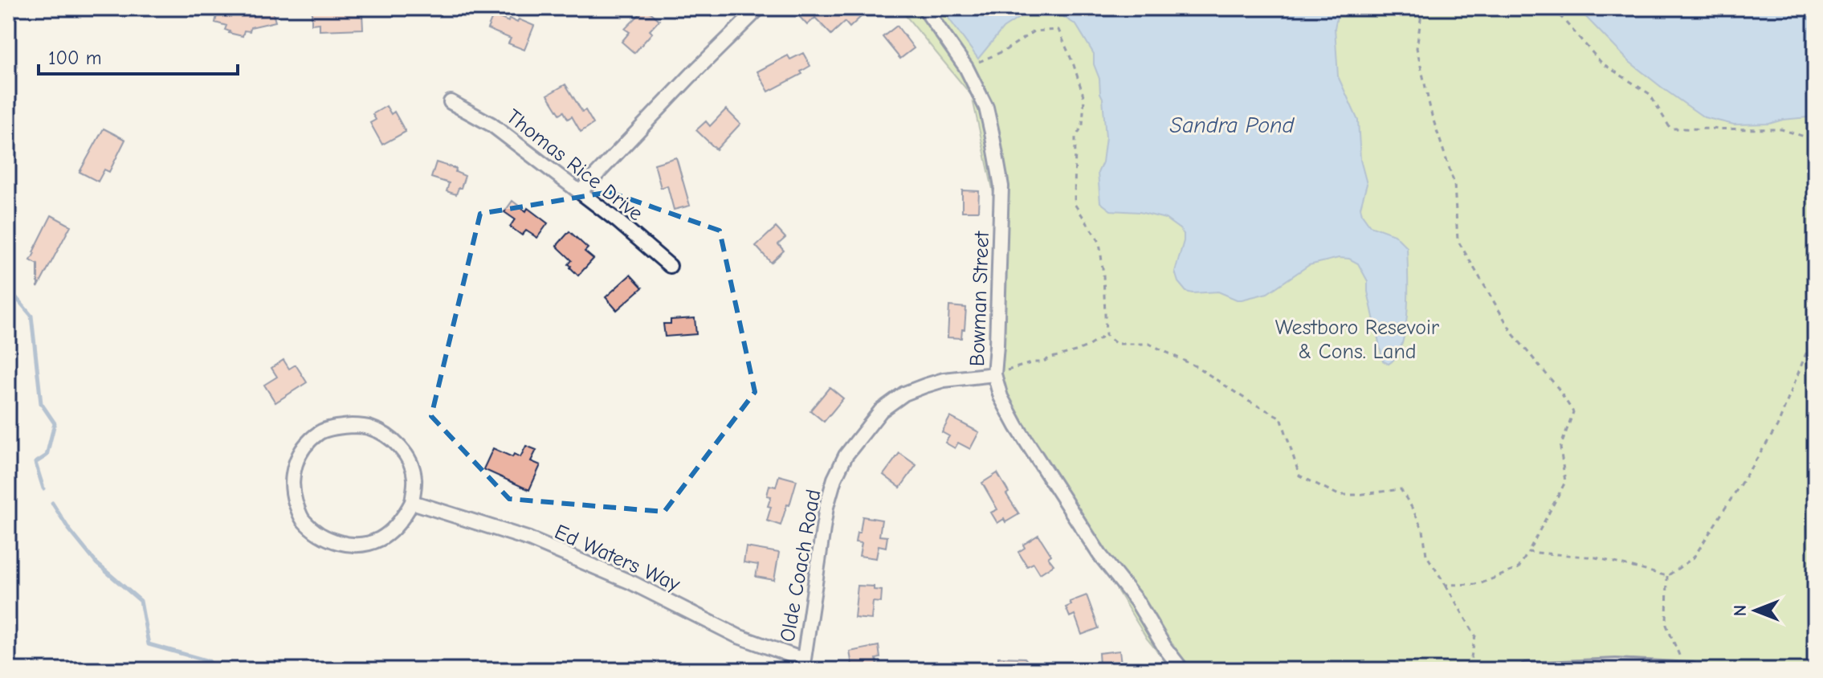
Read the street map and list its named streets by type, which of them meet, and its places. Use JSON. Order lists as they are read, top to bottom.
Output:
{
  "streets": {
    "street": [
      "Thomas Rice Drive",
      "Bowman Street",
      "Ed Waters Way",
      "Olde Coach Road"
    ]
  },
  "crossings": [
    ["Bowman Street", "Olde Coach Road"],
    ["Ed Waters Way", "Olde Coach Road"]
  ],
  "water": ["Sandra Pond"],
  "parks": ["Westboro Resevoir & Cons. Land"],
  "scale_bar": "100 m",
  "north": "left"
}
